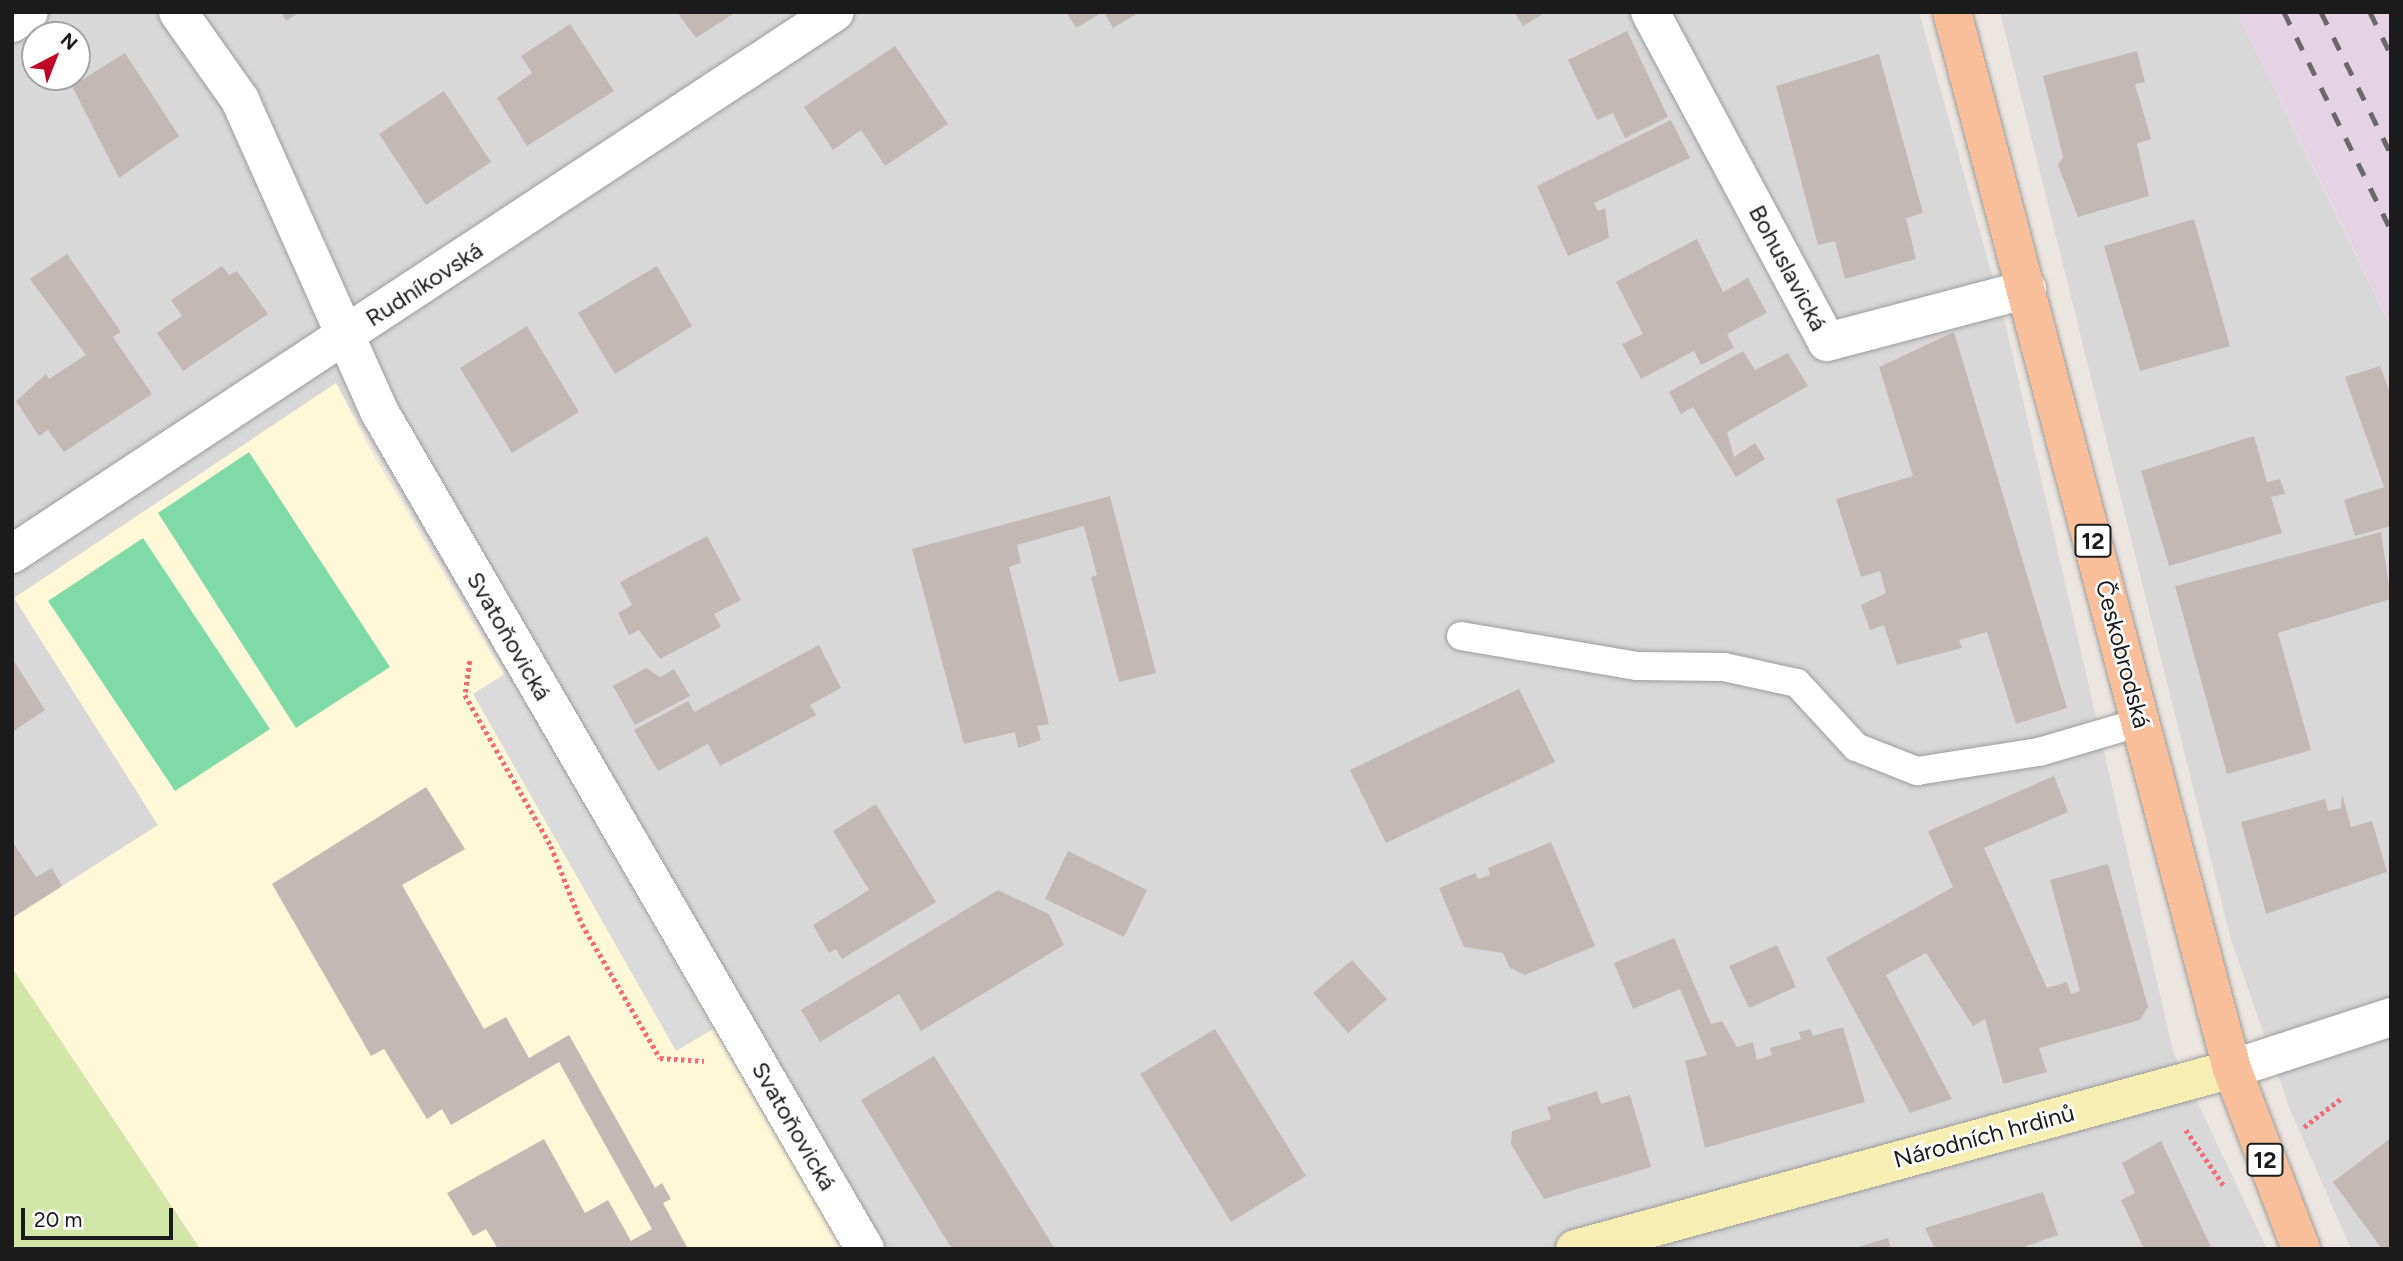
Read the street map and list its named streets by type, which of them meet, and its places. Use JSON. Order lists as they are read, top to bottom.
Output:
{
  "streets": {
    "main road": ["12", "Českobrodská"],
    "street": [
      "Bohuslavická",
      "Rudníkovská",
      "Svatoňovická",
      "Národních hrdinů"
    ]
  },
  "crossings": [
    ["Bohuslavická", "Českobrodská"],
    ["Rudníkovská", "Svatoňovická"],
    ["Českobrodská", "Národních hrdinů"]
  ],
  "scale_bar": "20 m",
  "north": "top right"
}
